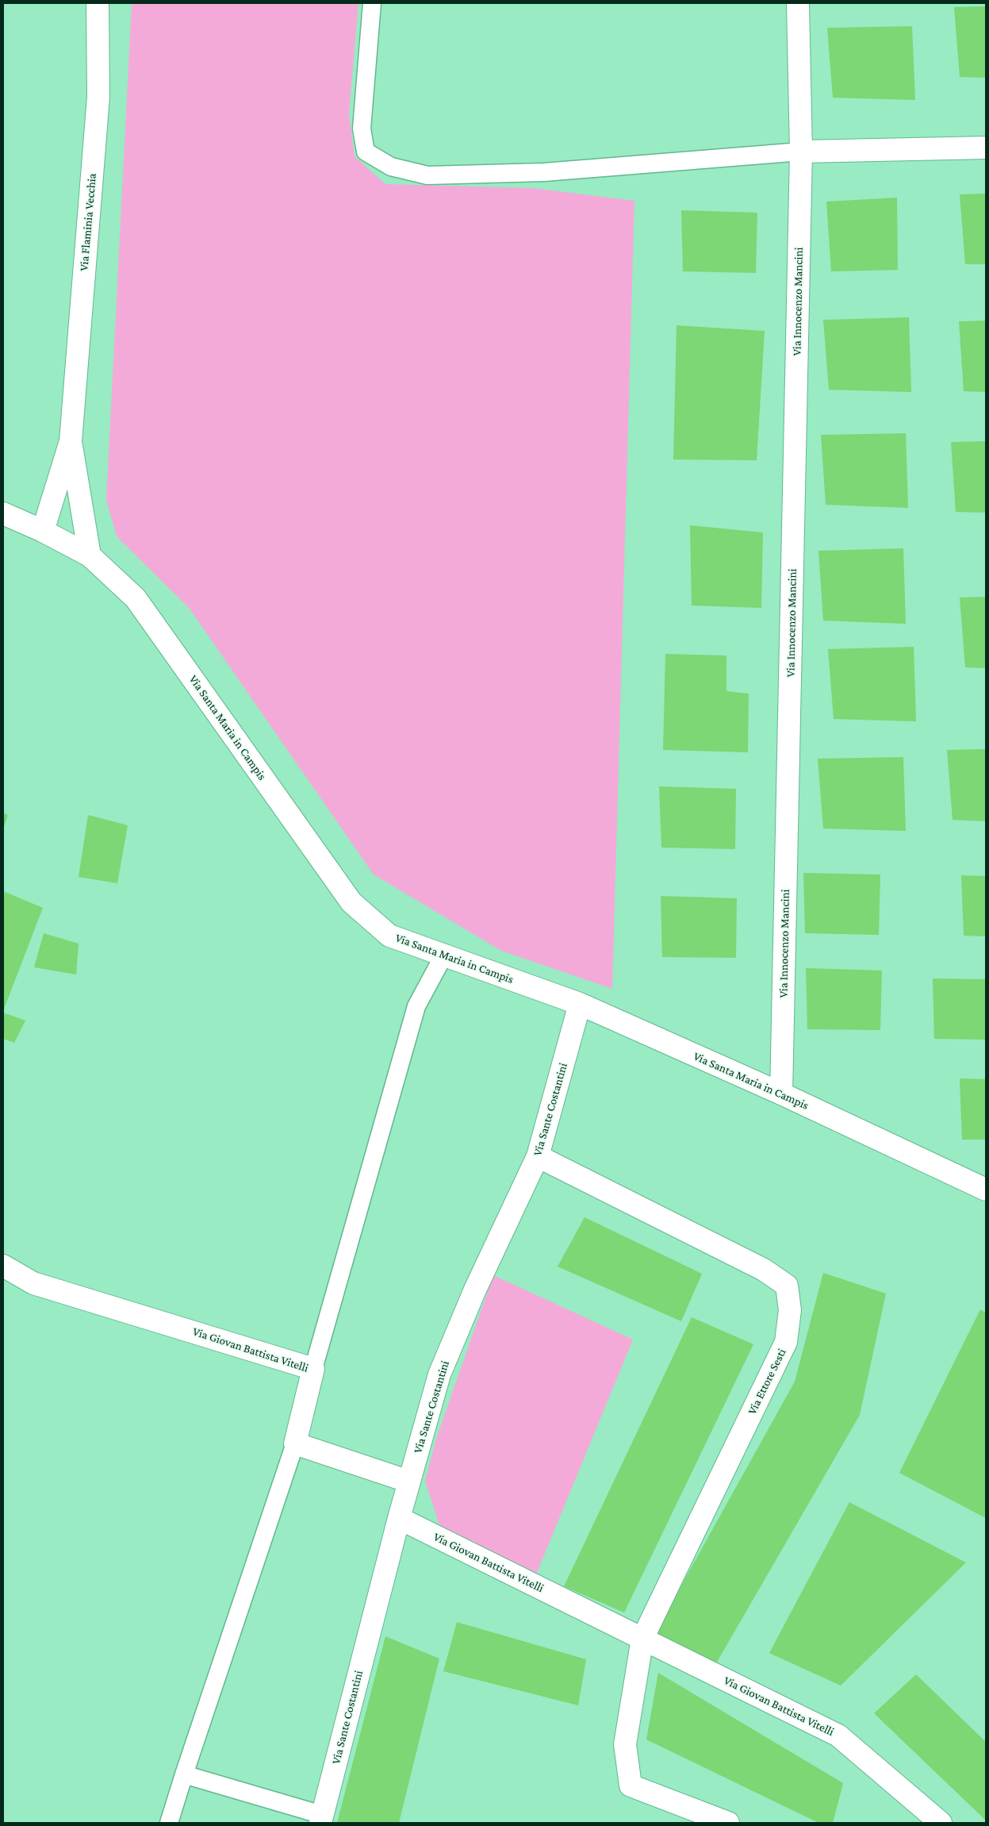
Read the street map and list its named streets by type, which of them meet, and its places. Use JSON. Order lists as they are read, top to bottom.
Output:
{
  "streets": {
    "street": [
      "Via Flaminia Vecchia",
      "Via Innocenzo Mancini",
      "Via Santa Maria in Campis",
      "Via Sante Costantini",
      "Via Giovan Battista Vitelli",
      "Via Ettore Sesti"
    ]
  },
  "crossings": [
    ["Via Flaminia Vecchia", "Via Santa Maria in Campis"],
    ["Via Innocenzo Mancini", "Via Santa Maria in Campis"],
    ["Via Santa Maria in Campis", "Via Sante Costantini"],
    ["Via Sante Costantini", "Via Giovan Battista Vitelli"],
    ["Via Sante Costantini", "Via Ettore Sesti"],
    ["Via Giovan Battista Vitelli", "Via Ettore Sesti"]
  ]
}
